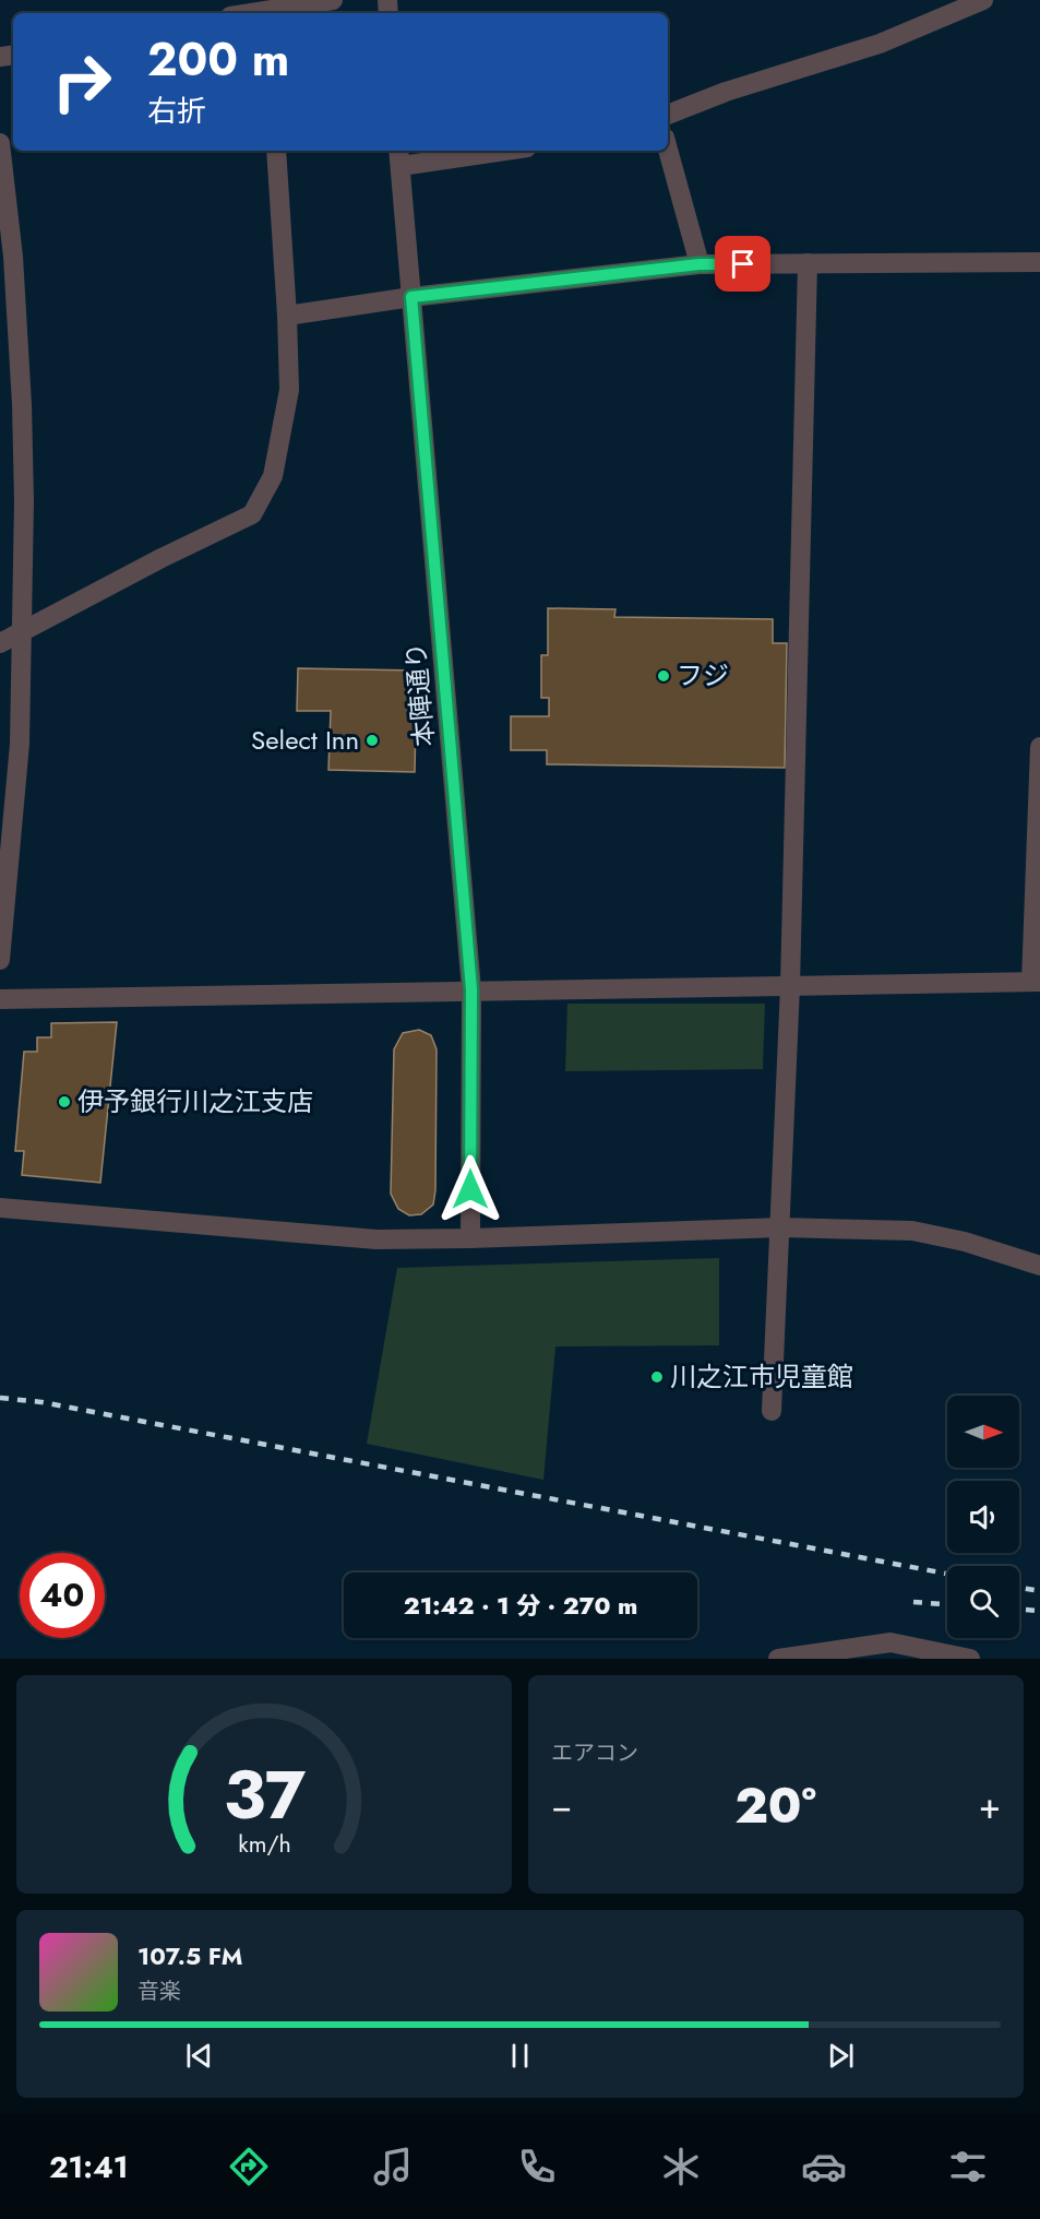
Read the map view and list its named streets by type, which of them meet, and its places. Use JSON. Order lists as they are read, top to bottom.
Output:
{
  "streets": {
    "street": ["本陣通り"]
  },
  "places": [
    "フジ",
    "Select Inn",
    "伊予銀行川之江支店",
    "川之江市児童館"
  ],
  "north": "right",
  "page": {
    "turn": ["200 m", "右折"],
    "limit": "40",
    "trip": "21:42 · 1 分 · 270 m",
    "tile": "エアコン",
    "heat": ["−", "20°", "+"],
    "song": ["107.5 FM", "音楽"],
    "tabs": "21:41",
    "gauge": ["37", "km/h"]
  }
}
